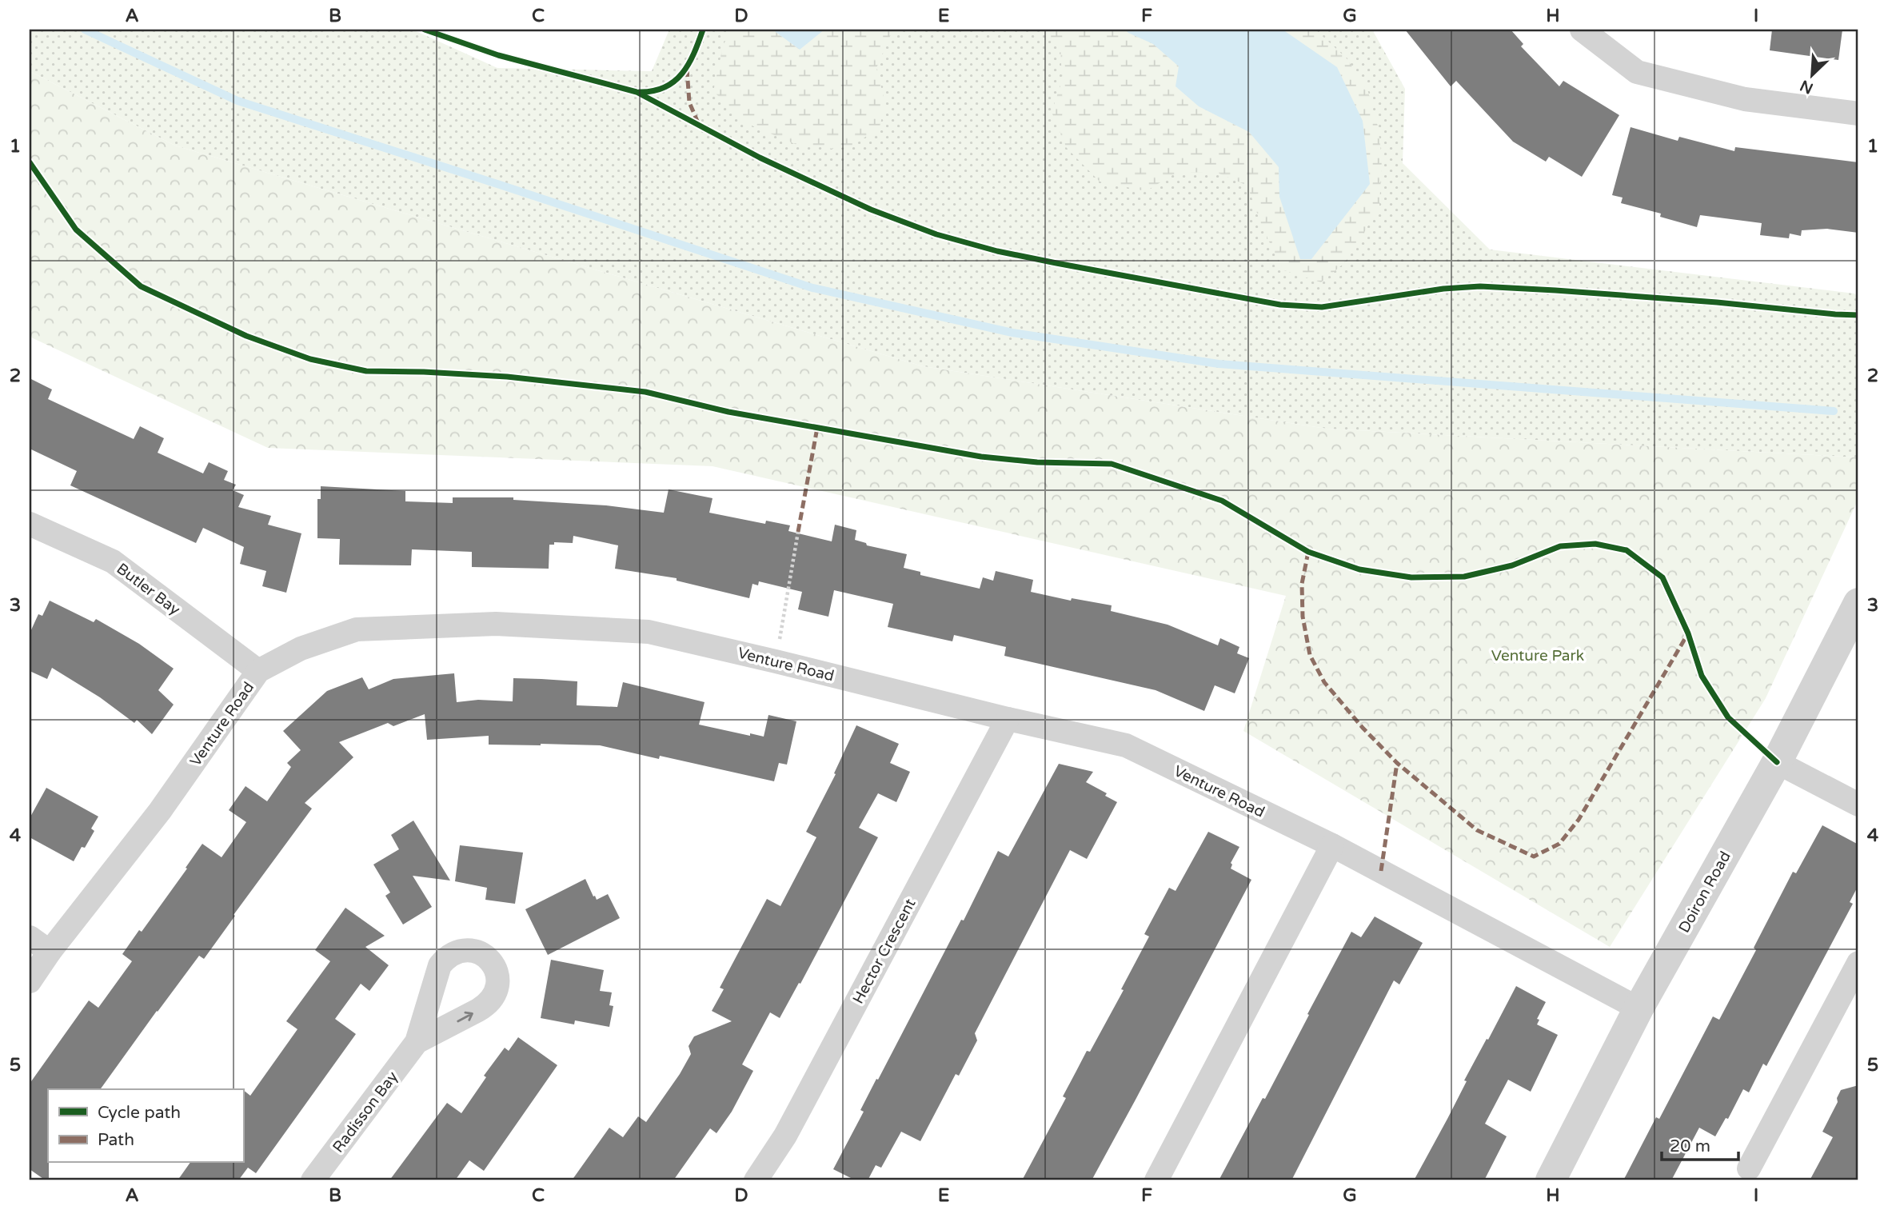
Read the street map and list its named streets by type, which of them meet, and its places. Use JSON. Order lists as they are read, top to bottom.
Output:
{
  "streets": {
    "street": [
      "Butler Bay",
      "Venture Road",
      "Doiron Road",
      "Hector Crescent",
      "Radisson Bay"
    ]
  },
  "crossings": [
    ["Butler Bay", "Venture Road"],
    ["Venture Road", "Doiron Road"],
    ["Venture Road", "Hector Crescent"]
  ],
  "parks": ["Venture Park"],
  "legend": ["Cycle path", "Path"],
  "scale_bar": "20 m",
  "north": "bottom left",
  "grid": {
    "columns": [
      "A",
      "B",
      "C",
      "D",
      "E",
      "F",
      "G",
      "H",
      "I"
    ],
    "rows": [
      "1",
      "2",
      "3",
      "4",
      "5"
    ]
  }
}
